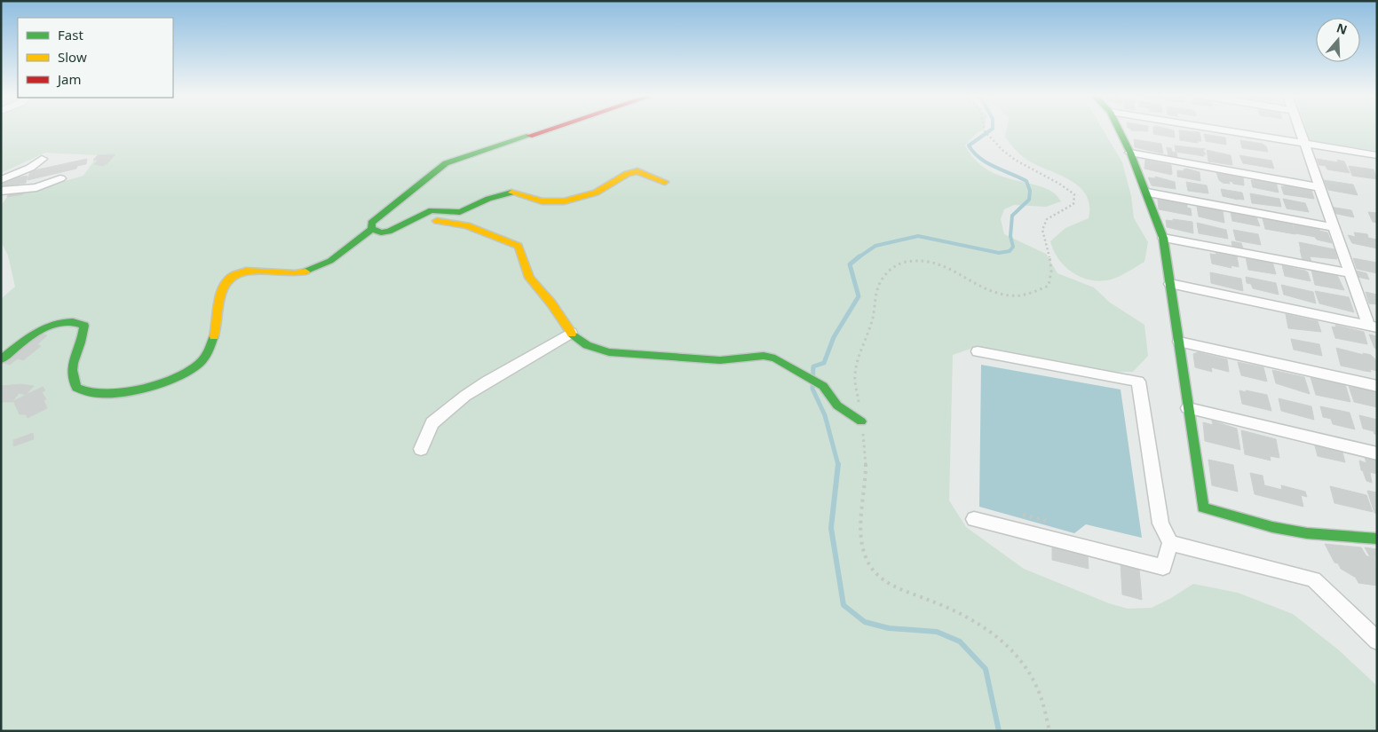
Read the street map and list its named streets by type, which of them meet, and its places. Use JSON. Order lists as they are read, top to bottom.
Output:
{
  "legend": ["Fast", "Slow", "Jam"],
  "north": "top"
}
